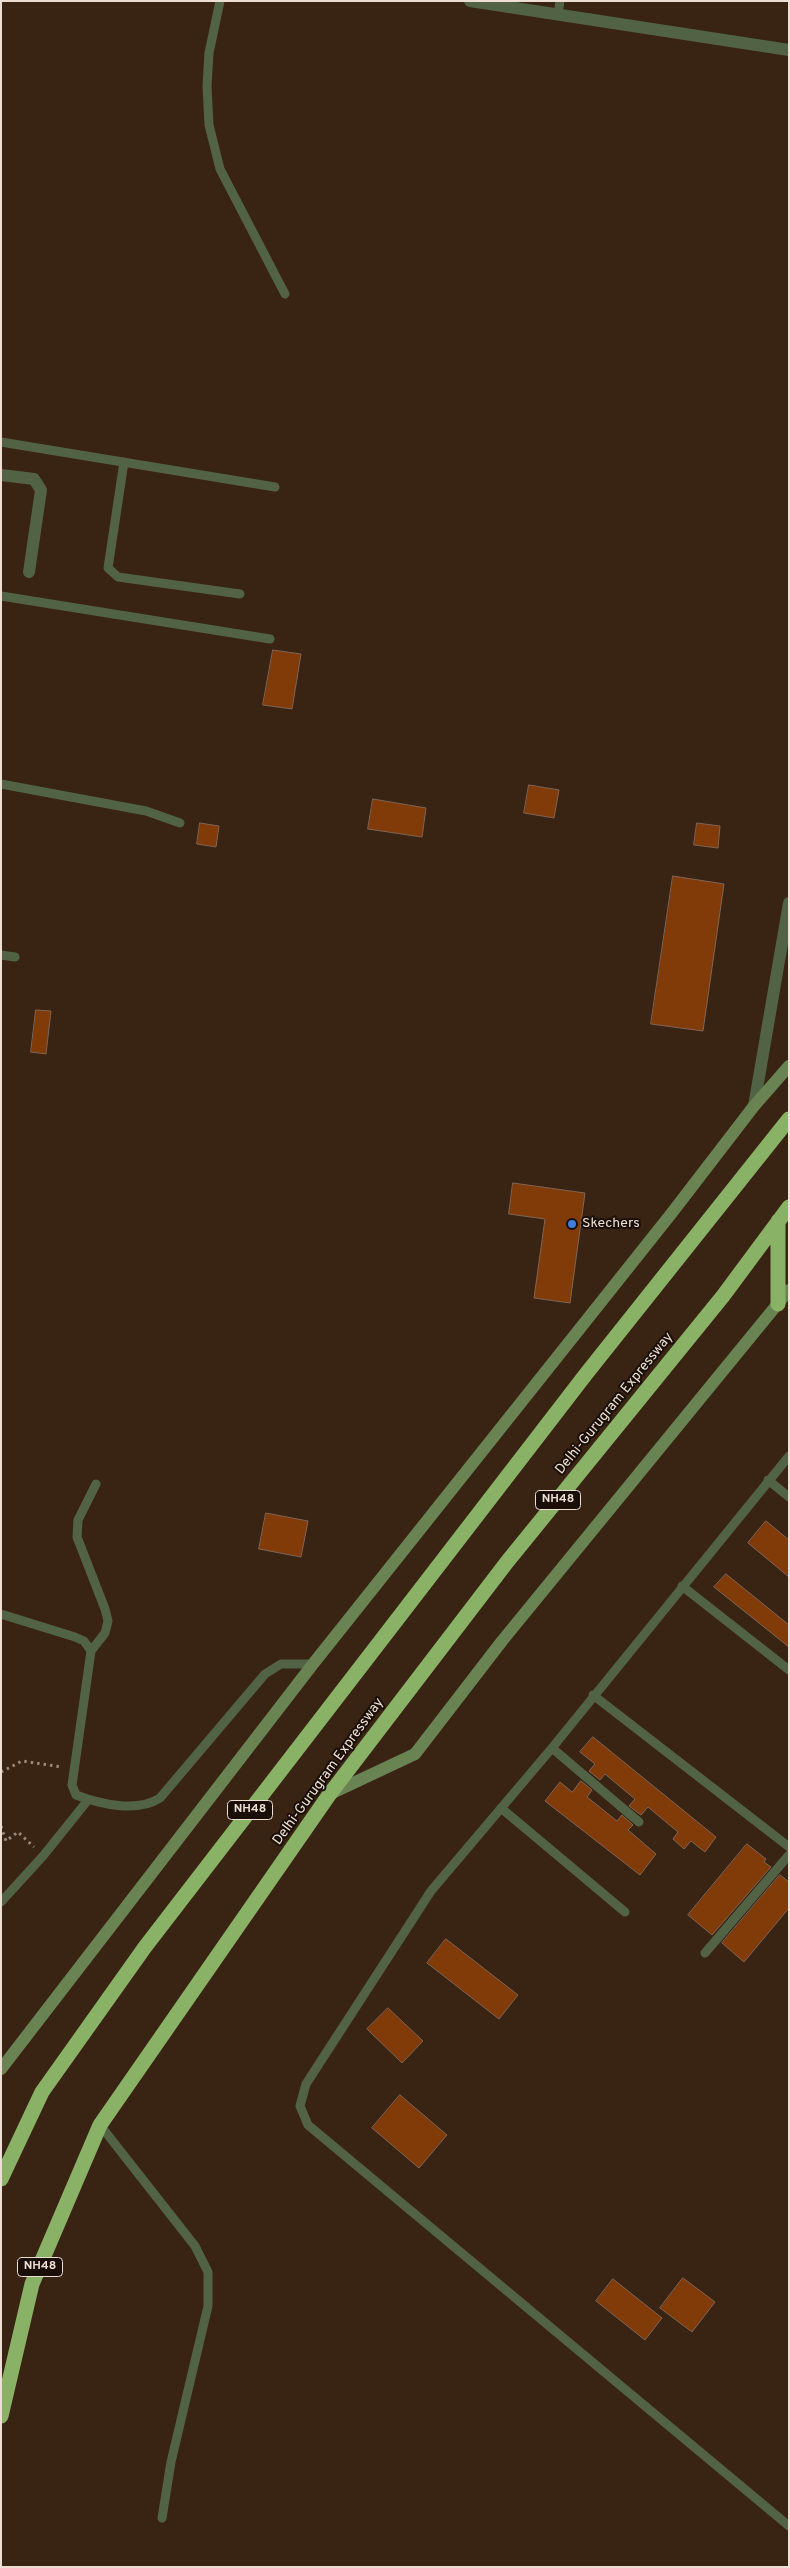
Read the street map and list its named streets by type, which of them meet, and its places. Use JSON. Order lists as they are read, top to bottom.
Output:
{
  "streets": {
    "highway": ["Delhi-Gurugram Expressway", "NH48"]
  },
  "places": ["Skechers"]
}
